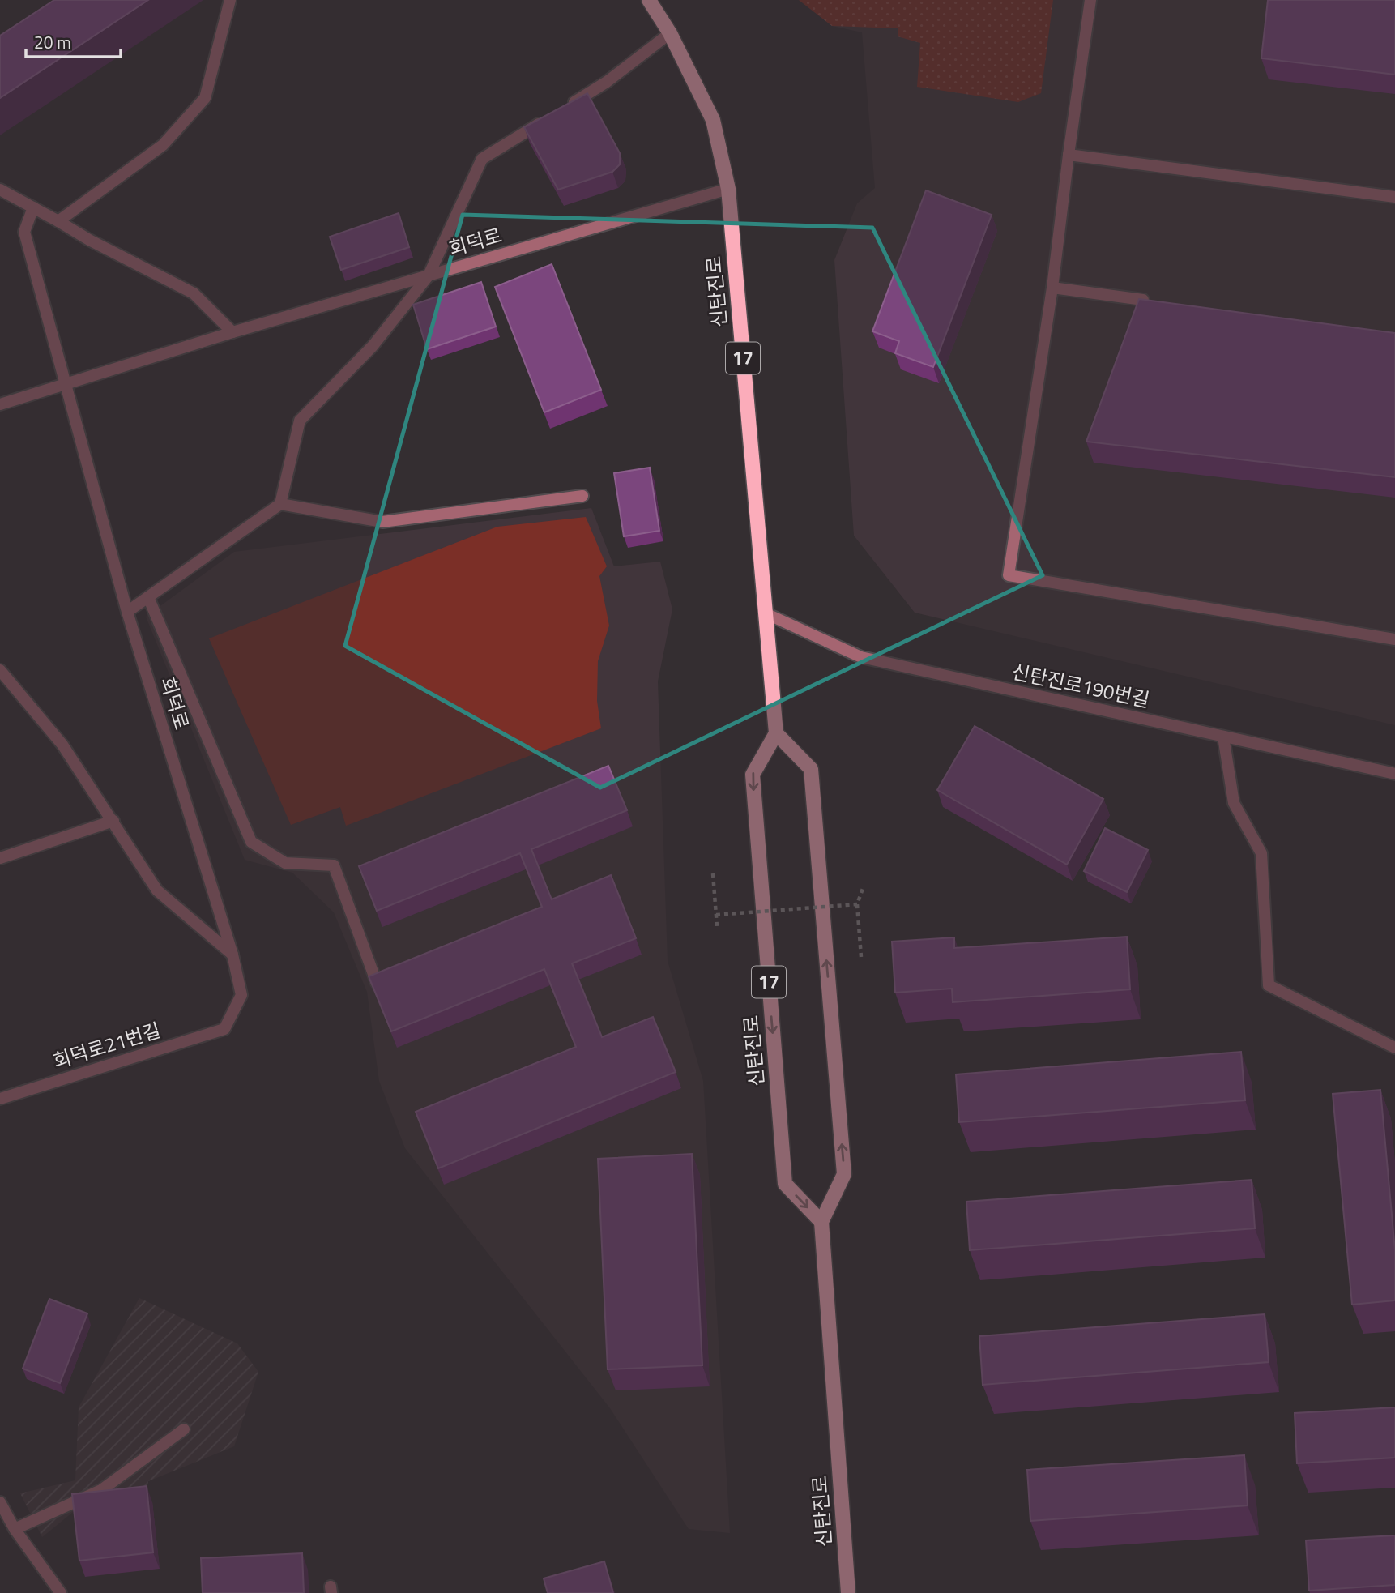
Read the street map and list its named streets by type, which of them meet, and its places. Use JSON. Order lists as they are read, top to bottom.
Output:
{
  "streets": {
    "main road": ["신탄진로", "17"],
    "street": ["회덕로", "신탄진로190번길", "회덕로21번길"]
  },
  "crossings": [
    ["회덕로", "신탄진로"],
    ["회덕로", "회덕로21번길"],
    ["신탄진로", "신탄진로190번길"]
  ],
  "scale_bar": "20 m"
}
